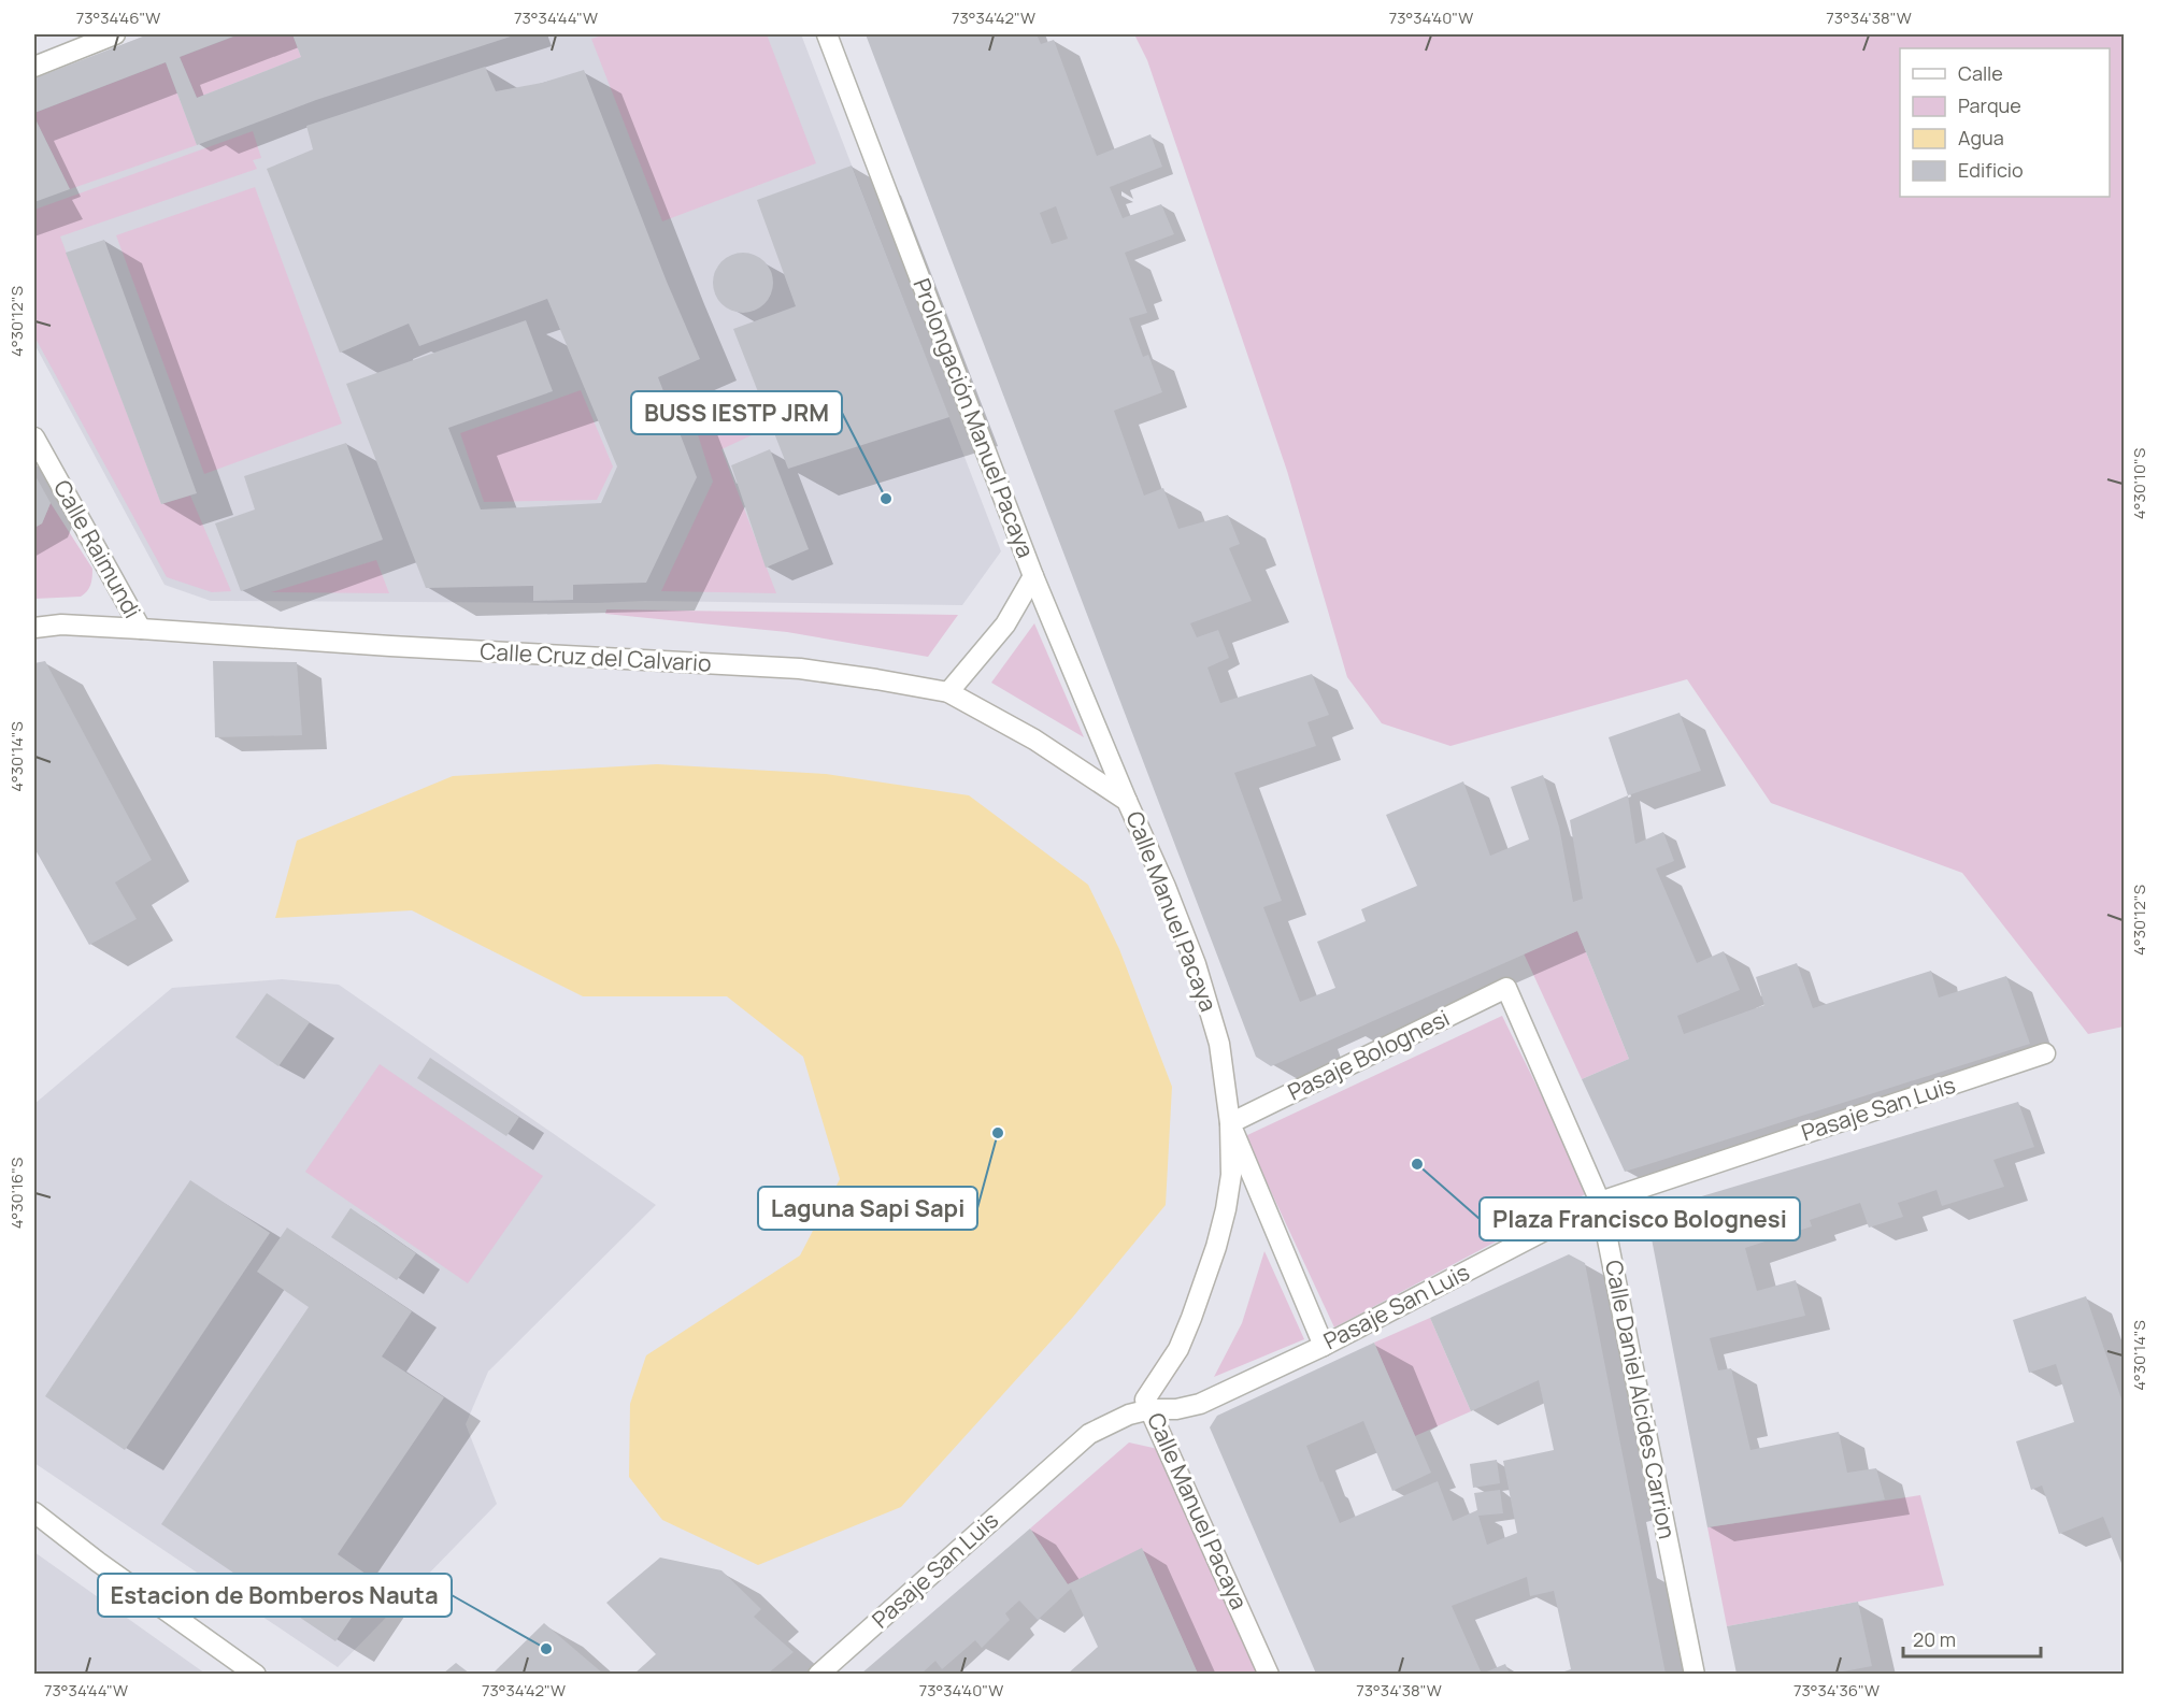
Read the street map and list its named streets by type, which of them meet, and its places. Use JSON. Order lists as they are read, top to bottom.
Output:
{
  "streets": {
    "street": [
      "Prolongación Manuel Pacaya",
      "Calle Raimundi",
      "Calle Cruz del Calvario",
      "Calle Manuel Pacaya",
      "Pasaje Bolognesi",
      "Pasaje San Luis",
      "Calle Daniel Alcides Carrion"
    ]
  },
  "crossings": [
    ["Prolongación Manuel Pacaya", "Calle Cruz del Calvario"],
    ["Prolongación Manuel Pacaya", "Calle Manuel Pacaya"],
    ["Calle Raimundi", "Calle Cruz del Calvario"],
    ["Calle Cruz del Calvario", "Calle Manuel Pacaya"],
    ["Calle Manuel Pacaya", "Pasaje Bolognesi"],
    ["Calle Manuel Pacaya", "Pasaje San Luis"],
    ["Pasaje Bolognesi", "Calle Daniel Alcides Carrion"],
    ["Pasaje San Luis", "Calle Daniel Alcides Carrion"]
  ],
  "places": [
    "BUSS IESTP JRM",
    "Laguna Sapi Sapi",
    "Plaza Francisco Bolognesi",
    "Estacion de Bomberos Nauta"
  ],
  "legend": [
    "Calle",
    "Parque",
    "Agua",
    "Edificio"
  ],
  "scale_bar": "20 m",
  "coordinates": [
    "73°34'46\"W",
    "73°34'44\"W",
    "73°34'42\"W",
    "73°34'40\"W",
    "73°34'38\"W",
    "4°30'12\"S",
    "4°30'10\"S",
    "4°30'14\"S",
    "4°30'16\"S",
    "73°34'36\"W"
  ]
}
